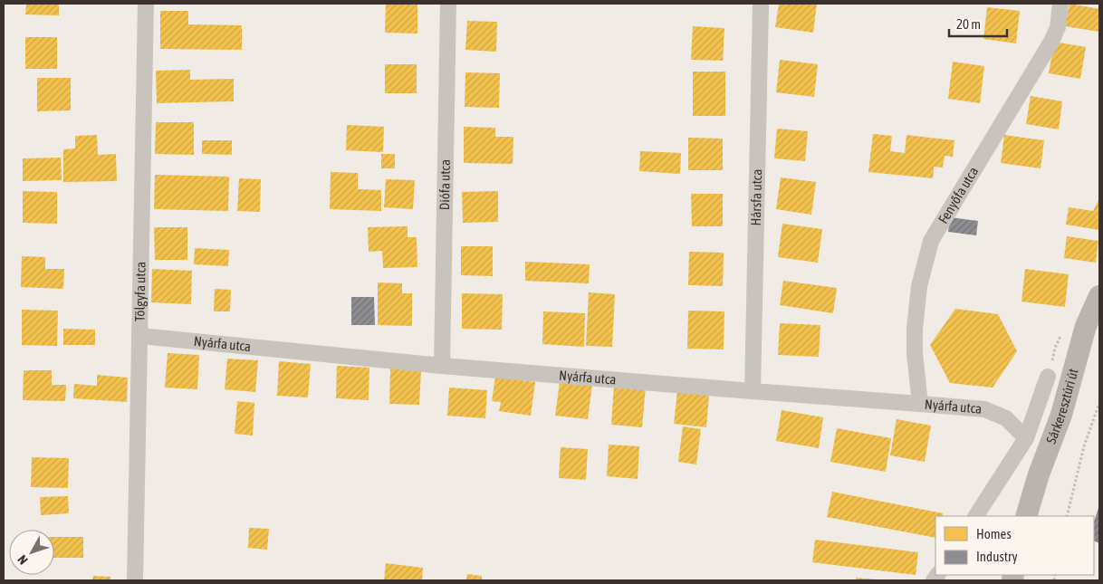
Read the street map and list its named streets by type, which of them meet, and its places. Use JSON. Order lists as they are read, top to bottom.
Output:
{
  "streets": {
    "main road": ["Sárkeresztúri út"],
    "street": [
      "Diófa utca",
      "Fenyőfa utca",
      "Hársfa utca",
      "Tölgyfa utca",
      "Nyárfa utca"
    ]
  },
  "crossings": [
    ["Diófa utca", "Nyárfa utca"],
    ["Fenyőfa utca", "Nyárfa utca"],
    ["Hársfa utca", "Nyárfa utca"],
    ["Tölgyfa utca", "Nyárfa utca"],
    ["Nyárfa utca", "Sárkeresztúri út"]
  ],
  "legend": ["Homes", "Industry"],
  "scale_bar": "20 m",
  "north": "bottom left"
}
